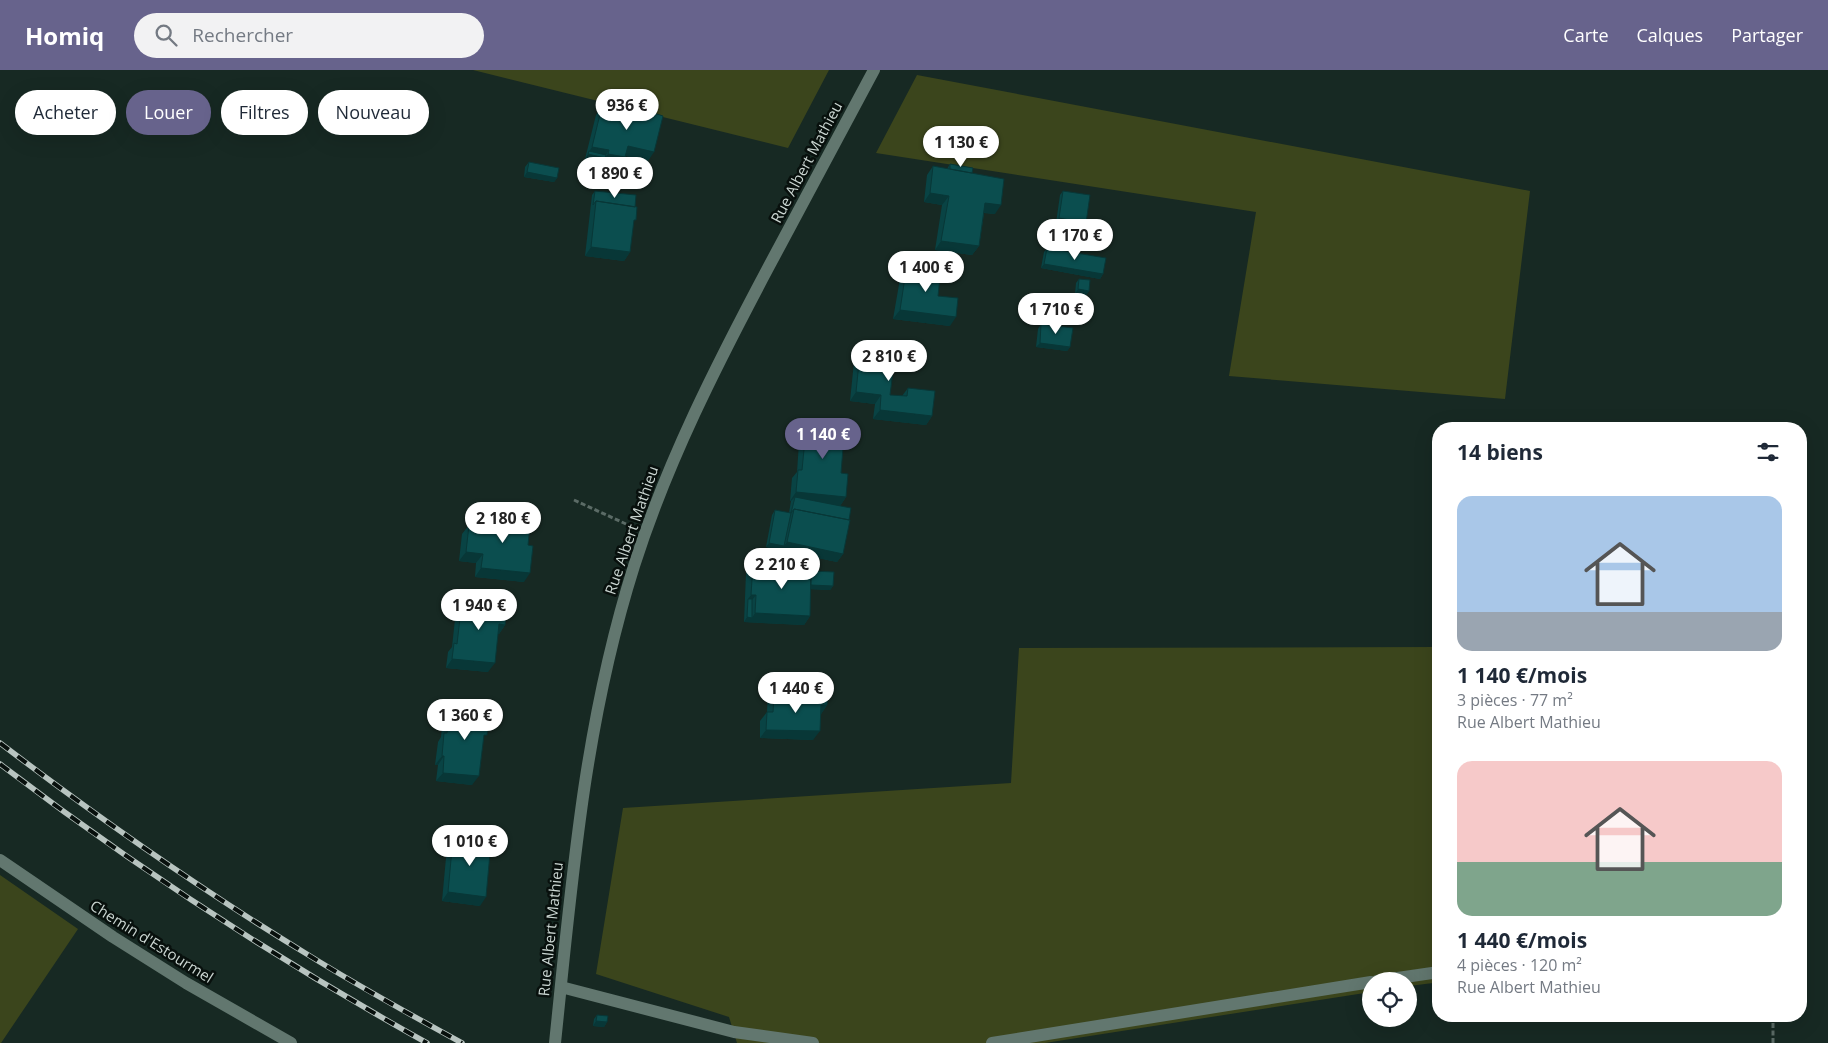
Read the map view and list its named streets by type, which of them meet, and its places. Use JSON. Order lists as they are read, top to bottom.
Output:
{
  "streets": {
    "street": ["Rue Albert Mathieu", "Chemin d'Estourmel"]
  },
  "page": {
    "header": "Homiq",
    "search": "Rechercher",
    "nav": ["Carte", "Calques", "Partager"],
    "price": [
      "936 €",
      "1 130 €",
      "1 890 €",
      "1 170 €",
      "1 400 €",
      "1 710 €",
      "2 810 €",
      "1 140 €",
      "2 180 €",
      "2 210 €",
      "1 940 €",
      "1 440 €",
      "1 360 €",
      "1 010 €"
    ],
    "chip": [
      "Acheter",
      "Louer",
      "Filtres",
      "Nouveau"
    ],
    "heading": "14 biens",
    "list": [
      {
        "name": "1 140 €/mois",
        "note": "3 pièces · 77 m² · Rue Albert Mathieu"
      },
      {
        "name": "1 440 €/mois",
        "note": "4 pièces · 120 m² · Rue Albert Mathieu"
      }
    ]
  }
}
